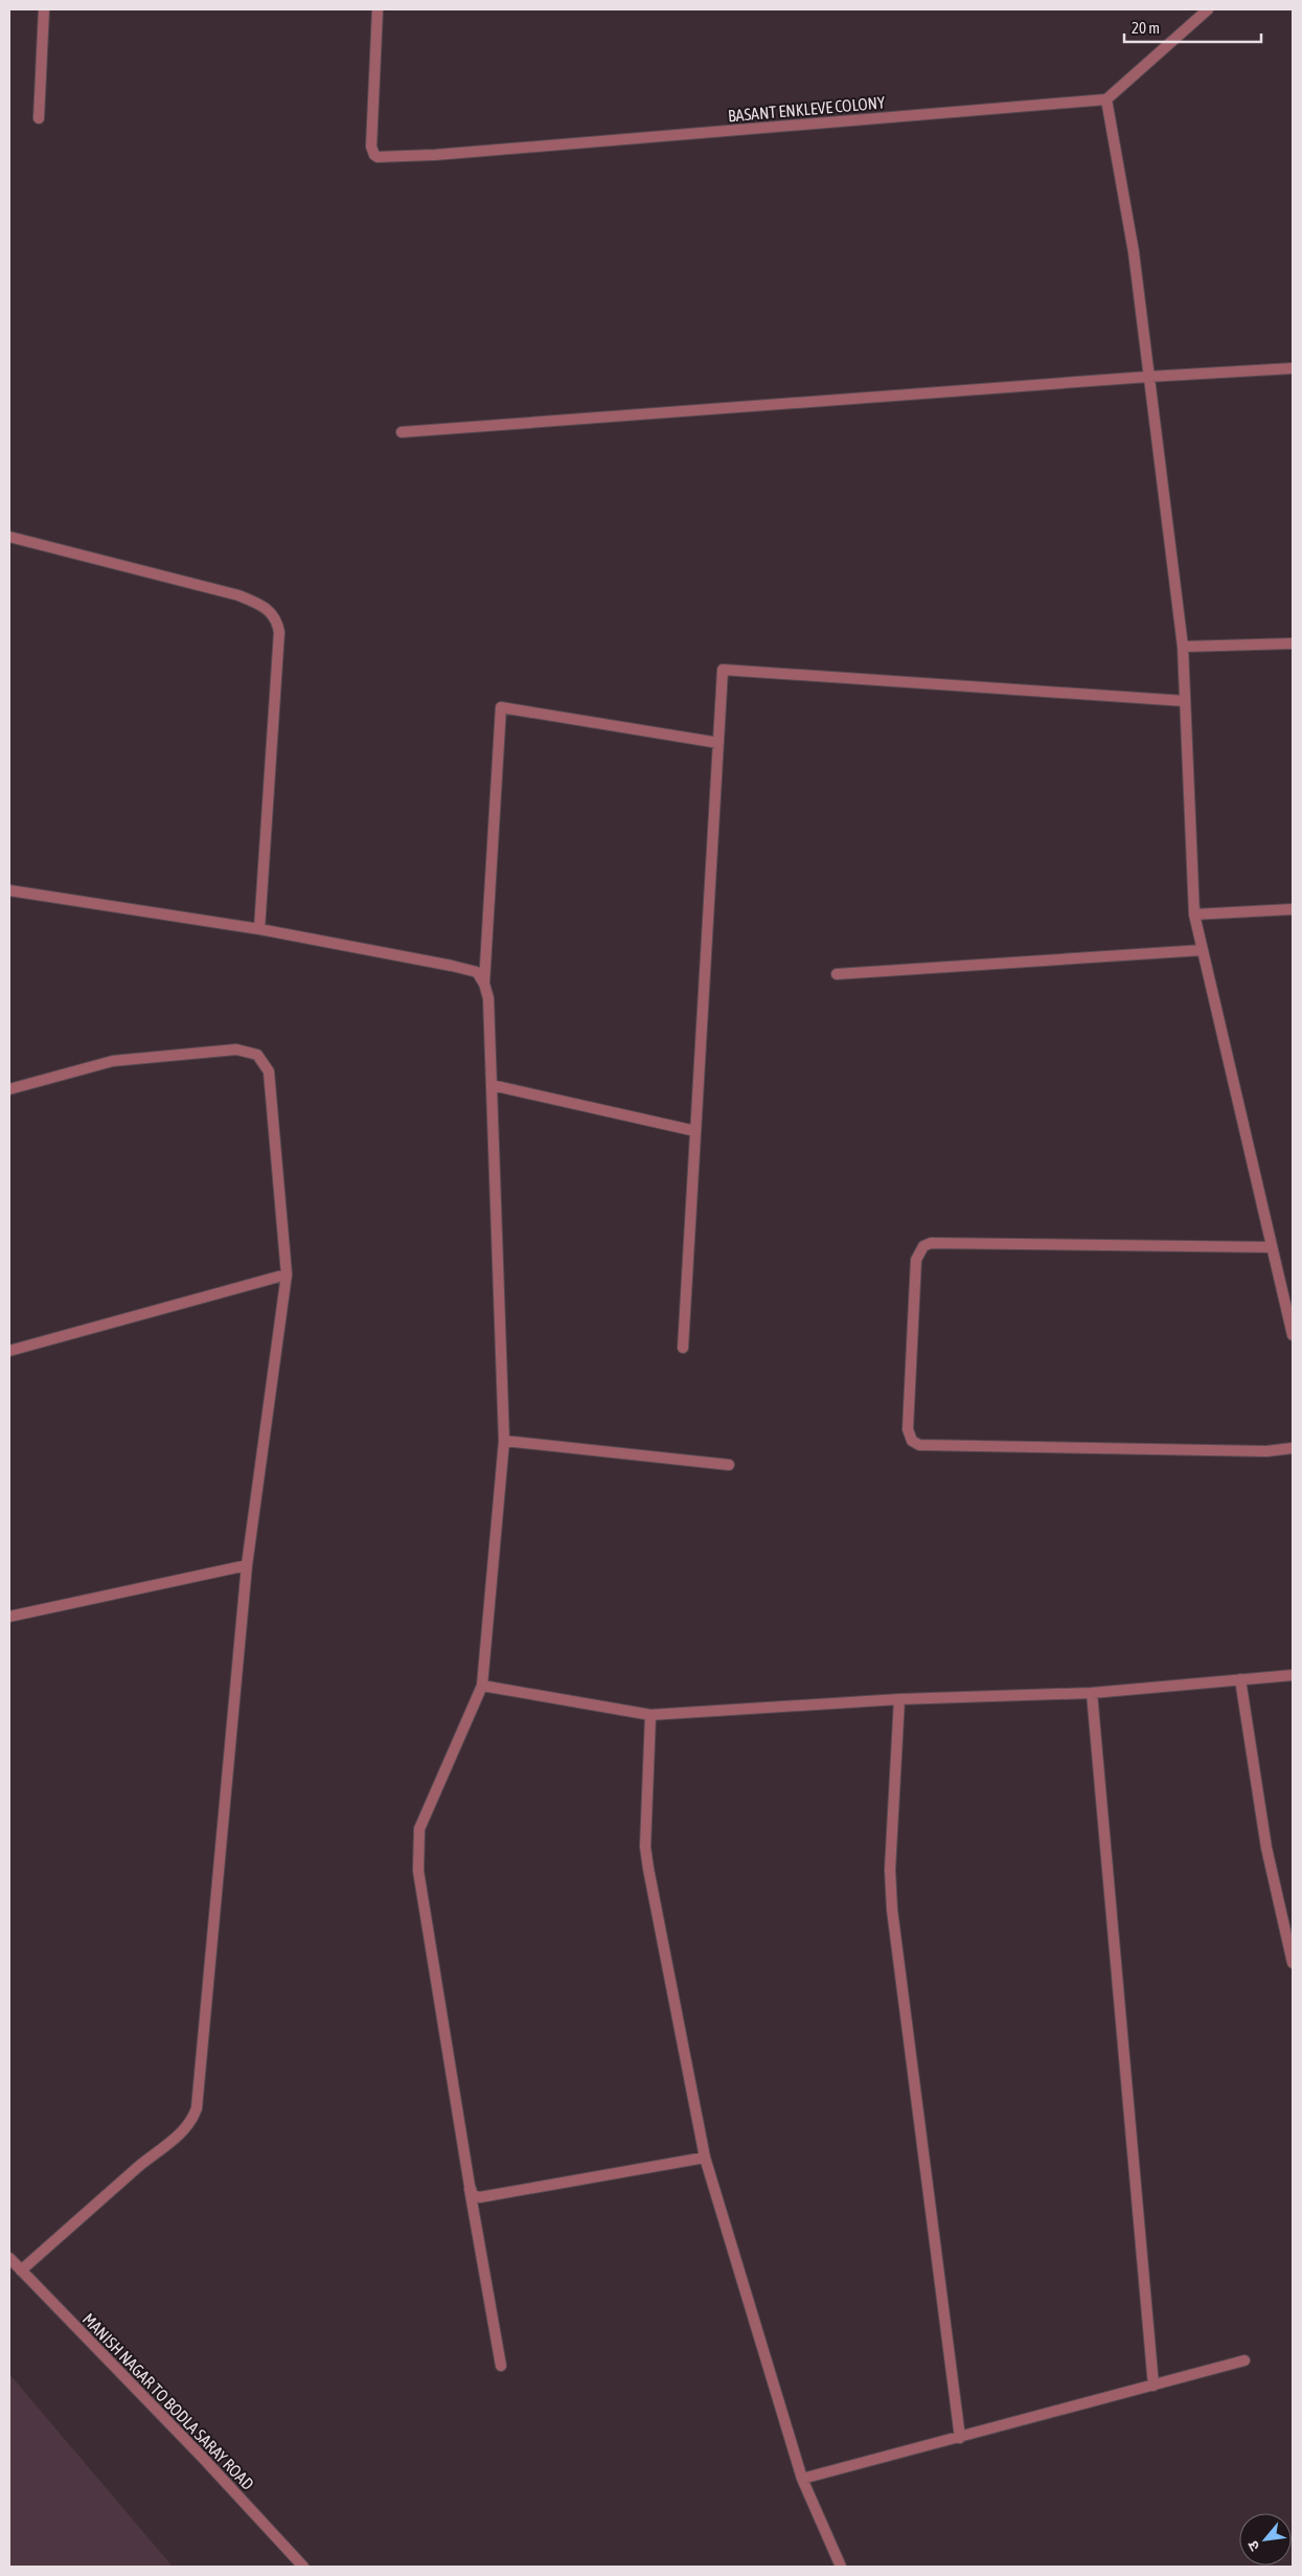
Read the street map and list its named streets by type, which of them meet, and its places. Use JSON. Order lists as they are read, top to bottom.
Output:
{
  "streets": {
    "street": ["BASANT ENKLEVE COLONY", "MANISH NAGAR TO BODLA SARAY ROAD"]
  },
  "scale_bar": "20 m",
  "north": "bottom left"
}
